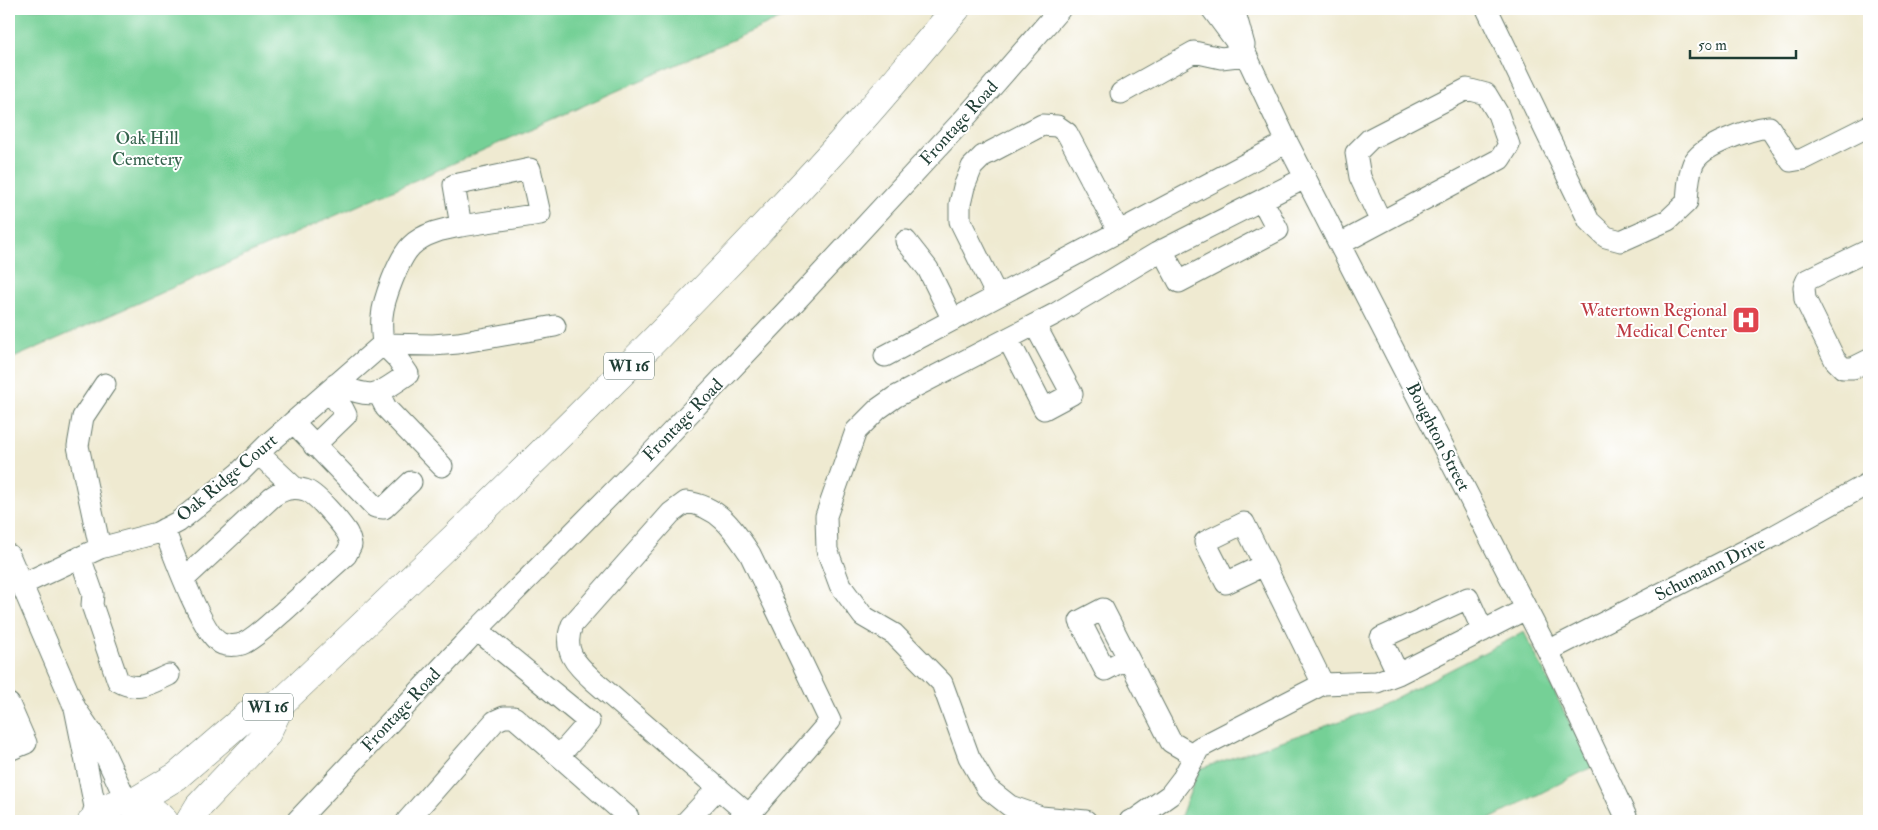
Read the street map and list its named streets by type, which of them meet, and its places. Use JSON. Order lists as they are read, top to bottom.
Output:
{
  "streets": {
    "highway": ["WI 16"],
    "street": [
      "Frontage Road",
      "Boughton Street",
      "Oak Ridge Court",
      "Schumann Drive"
    ]
  },
  "crossings": [
    ["Boughton Street", "Schumann Drive"]
  ],
  "parks": ["Oak Hill Cemetery"],
  "places": {
    "hospital": ["Watertown Regional Medical Center"]
  },
  "scale_bar": "50 m"
}
